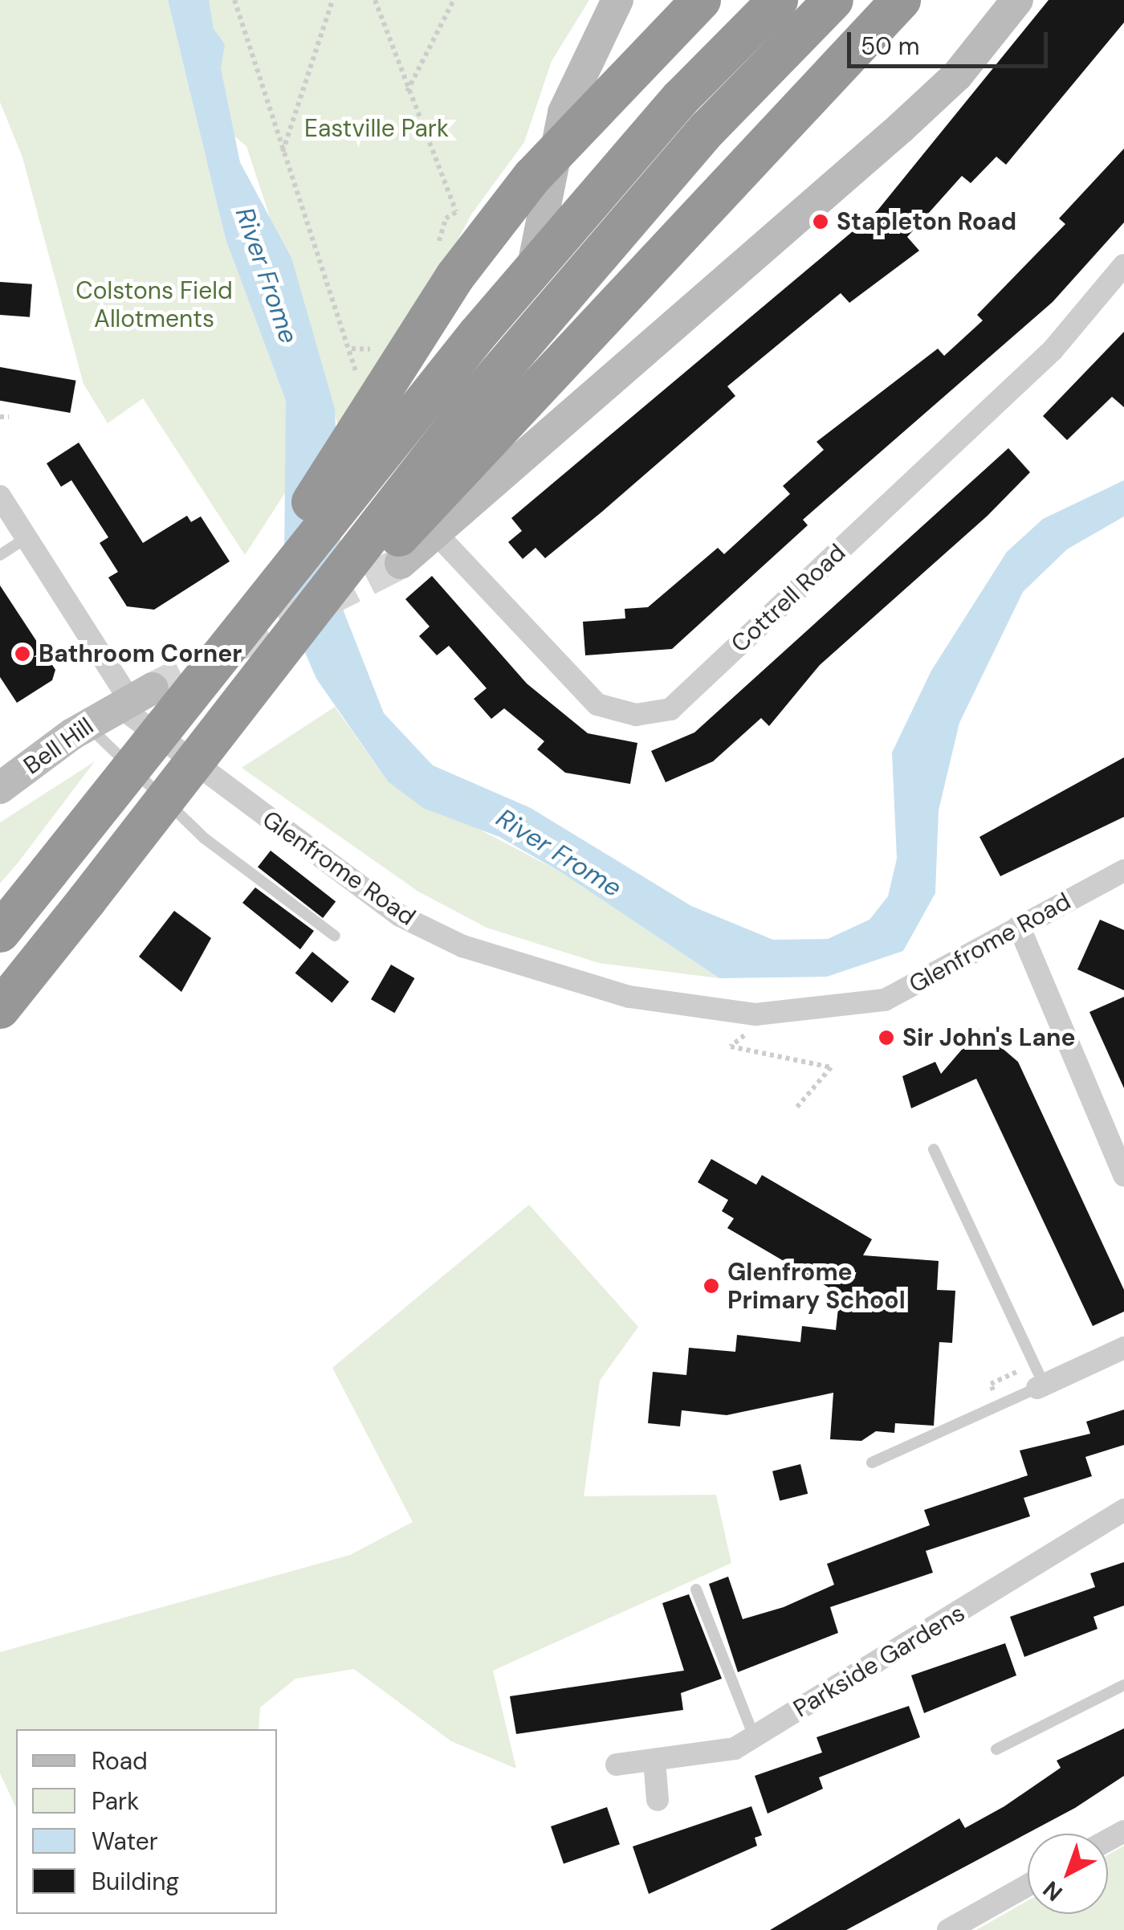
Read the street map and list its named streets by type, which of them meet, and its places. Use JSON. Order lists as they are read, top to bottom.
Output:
{
  "streets": {
    "main road": ["Bell Hill"],
    "street": ["Cottrell Road", "Glenfrome Road", "Parkside Gardens"]
  },
  "crossings": [
    ["Bell Hill", "Glenfrome Road"]
  ],
  "water": ["River Frome"],
  "parks": ["Eastville Park", "Colstons Field Allotments"],
  "places": [
    "Stapleton Road",
    "Bathroom Corner",
    "Sir John's Lane",
    "Glenfrome Primary School"
  ],
  "legend": [
    "Road",
    "Park",
    "Water",
    "Building"
  ],
  "scale_bar": "50 m",
  "north": "bottom left"
}
